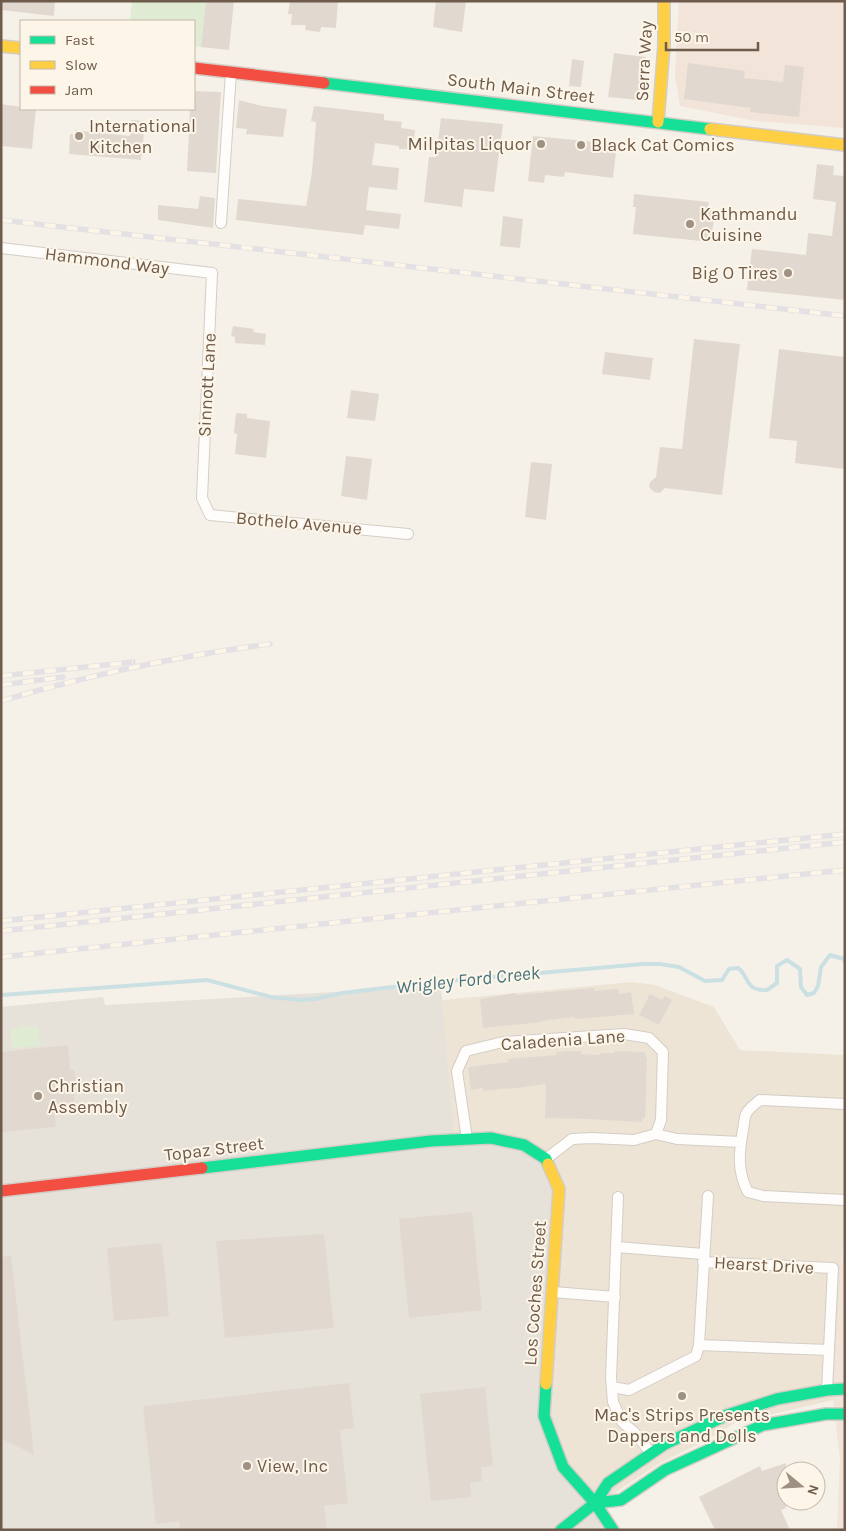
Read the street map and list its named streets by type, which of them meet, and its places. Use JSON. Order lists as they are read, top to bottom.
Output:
{
  "streets": {
    "main road": [
      "Serra Way",
      "South Main Street",
      "Topaz Street",
      "Los Coches Street"
    ],
    "street": [
      "Hammond Way",
      "Sinnott Lane",
      "Bothelo Avenue",
      "Caladenia Lane",
      "Hearst Drive"
    ]
  },
  "crossings": [
    ["Serra Way", "South Main Street"],
    ["Hammond Way", "Sinnott Lane"],
    ["Sinnott Lane", "Bothelo Avenue"],
    ["Caladenia Lane", "Topaz Street"]
  ],
  "water": ["Wrigley Ford Creek"],
  "places": [
    "International Kitchen",
    "Milpitas Liquor",
    "Black Cat Comics",
    "Kathmandu Cuisine",
    "Big O Tires",
    "Christian Assembly",
    "Mac's Strips Presents Dappers and Dolls",
    "View, Inc"
  ],
  "legend": ["Fast", "Slow", "Jam"],
  "scale_bar": "50 m",
  "north": "right"
}
